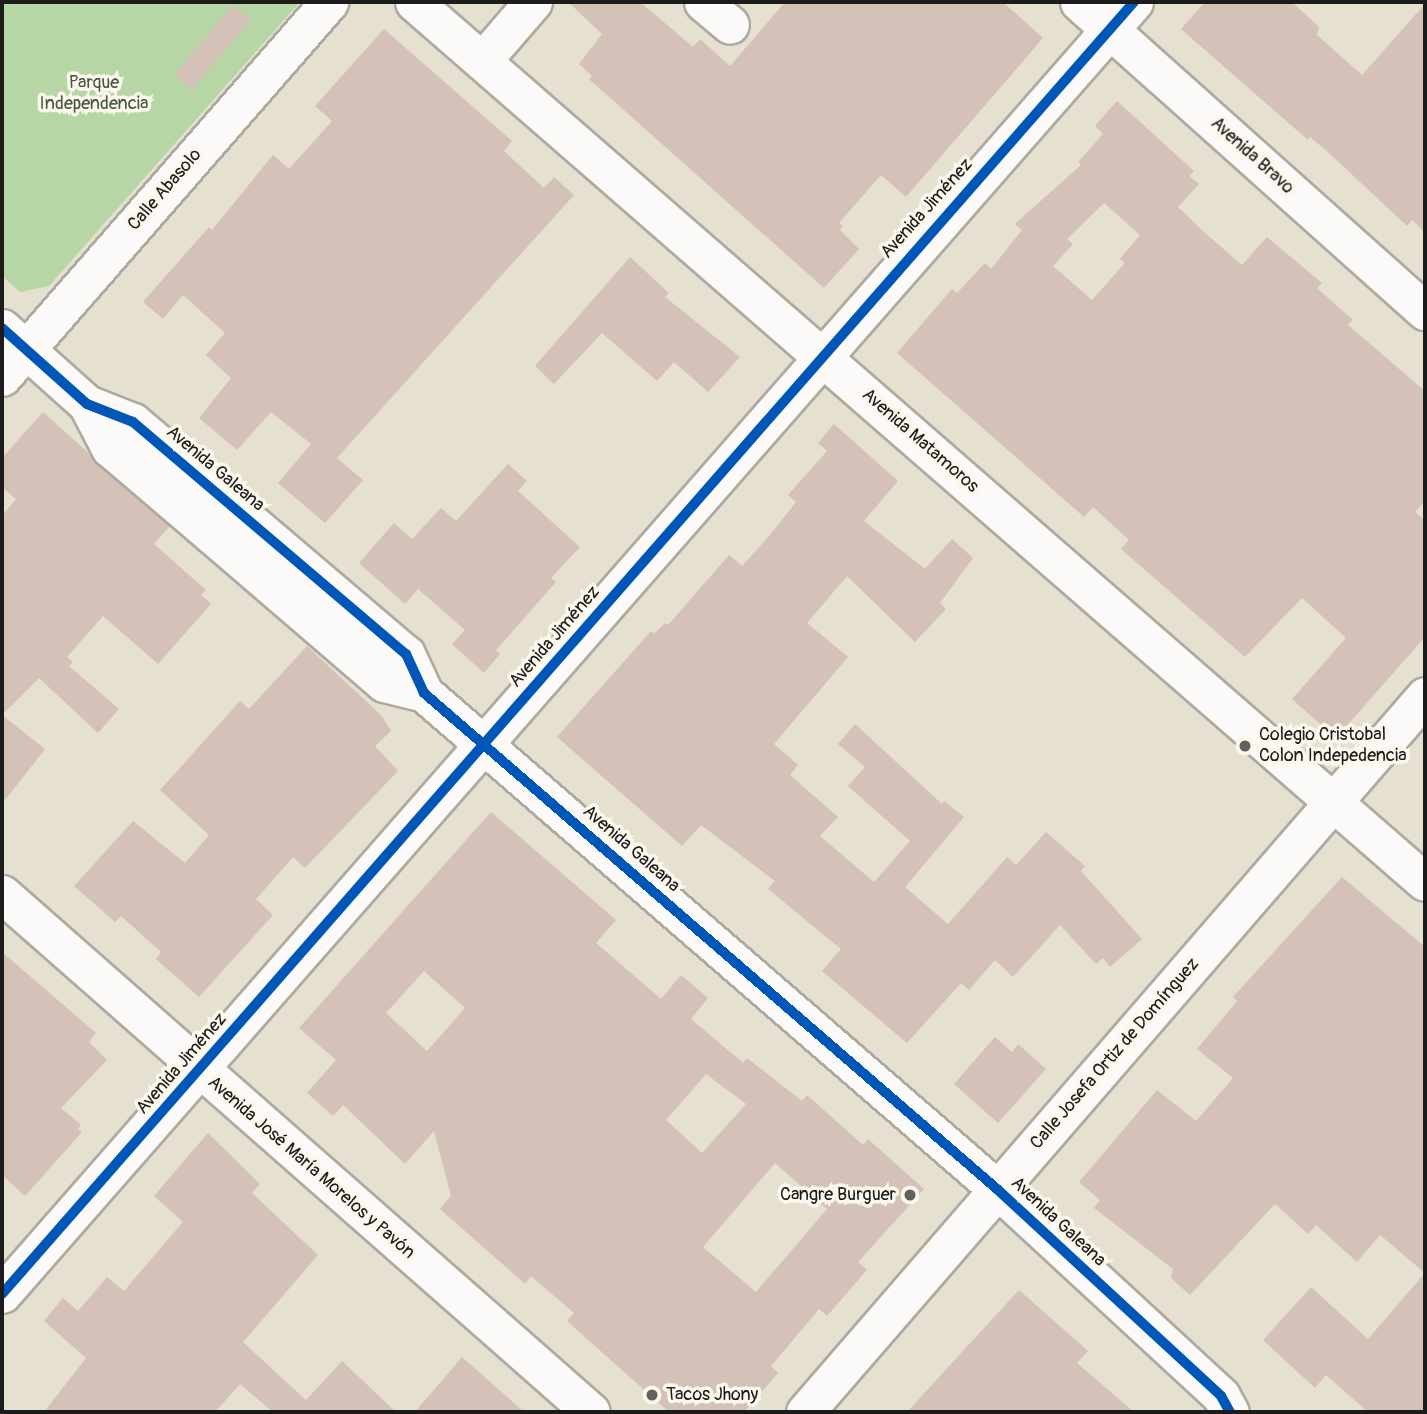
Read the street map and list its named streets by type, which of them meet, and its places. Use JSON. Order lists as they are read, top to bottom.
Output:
{
  "streets": {
    "street": [
      "Avenida Bravo",
      "Calle Abasolo",
      "Avenida Jiménez",
      "Avenida Matamoros",
      "Avenida Galeana",
      "Calle Josefa Ortiz de Domínguez",
      "Avenida José María Morelos y Pavón"
    ]
  },
  "crossings": [
    ["Avenida Bravo", "Avenida Jiménez"],
    ["Calle Abasolo", "Avenida Galeana"],
    ["Avenida Jiménez", "Avenida Matamoros"],
    ["Avenida Jiménez", "Avenida Galeana"],
    ["Avenida Jiménez", "Avenida José María Morelos y Pavón"],
    ["Avenida Matamoros", "Calle Josefa Ortiz de Domínguez"],
    ["Avenida Galeana", "Calle Josefa Ortiz de Domínguez"]
  ],
  "parks": ["Parque Independencia"],
  "places": ["Colegio Cristobal Colon Indepedencia", "Cangre Burguer", "Tacos Jhony"]
}
